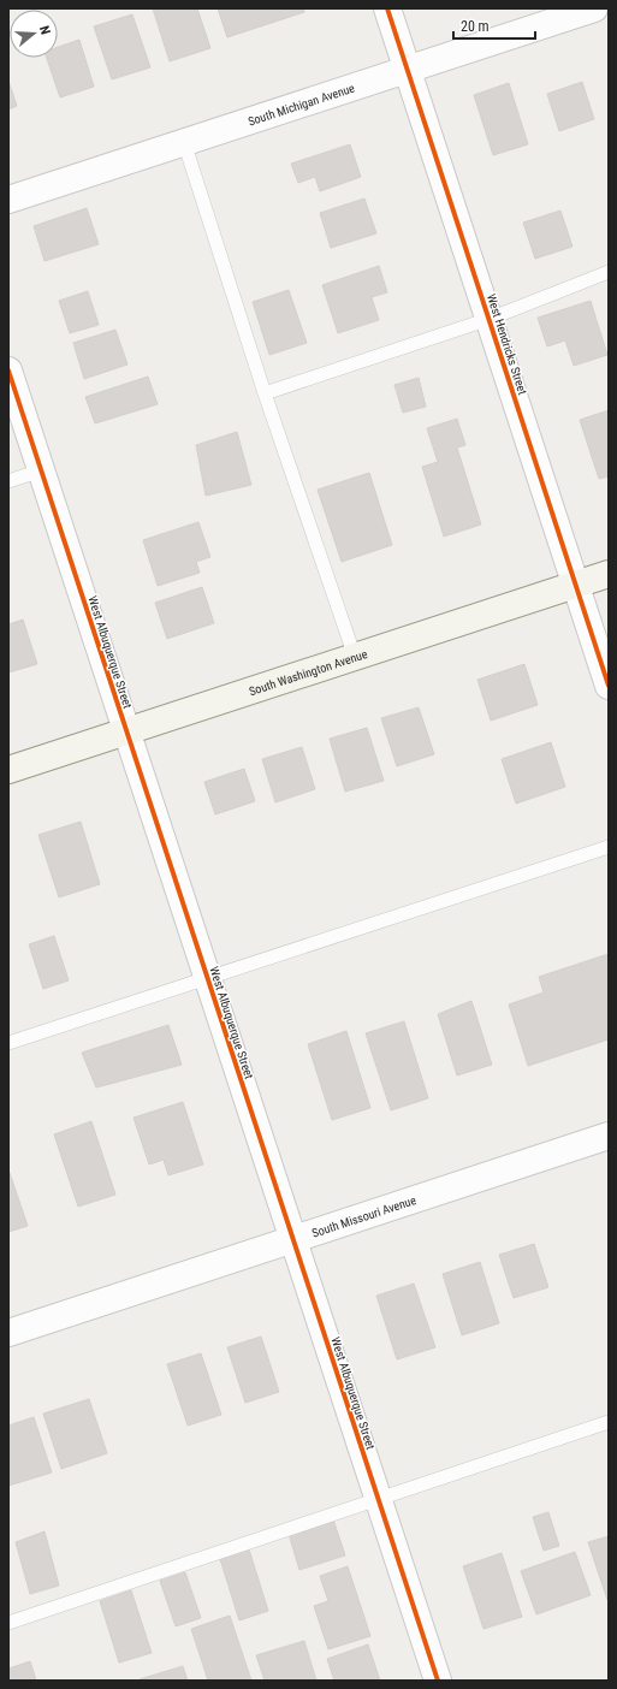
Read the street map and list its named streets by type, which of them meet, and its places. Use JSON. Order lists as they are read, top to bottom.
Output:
{
  "streets": {
    "street": [
      "South Michigan Avenue",
      "West Hendricks Street",
      "West Albuquerque Street",
      "South Washington Avenue",
      "South Missouri Avenue"
    ]
  },
  "crossings": [
    ["South Michigan Avenue", "West Hendricks Street"],
    ["West Hendricks Street", "South Washington Avenue"],
    ["West Albuquerque Street", "South Washington Avenue"],
    ["West Albuquerque Street", "South Missouri Avenue"]
  ],
  "scale_bar": "20 m",
  "north": "right"
}
